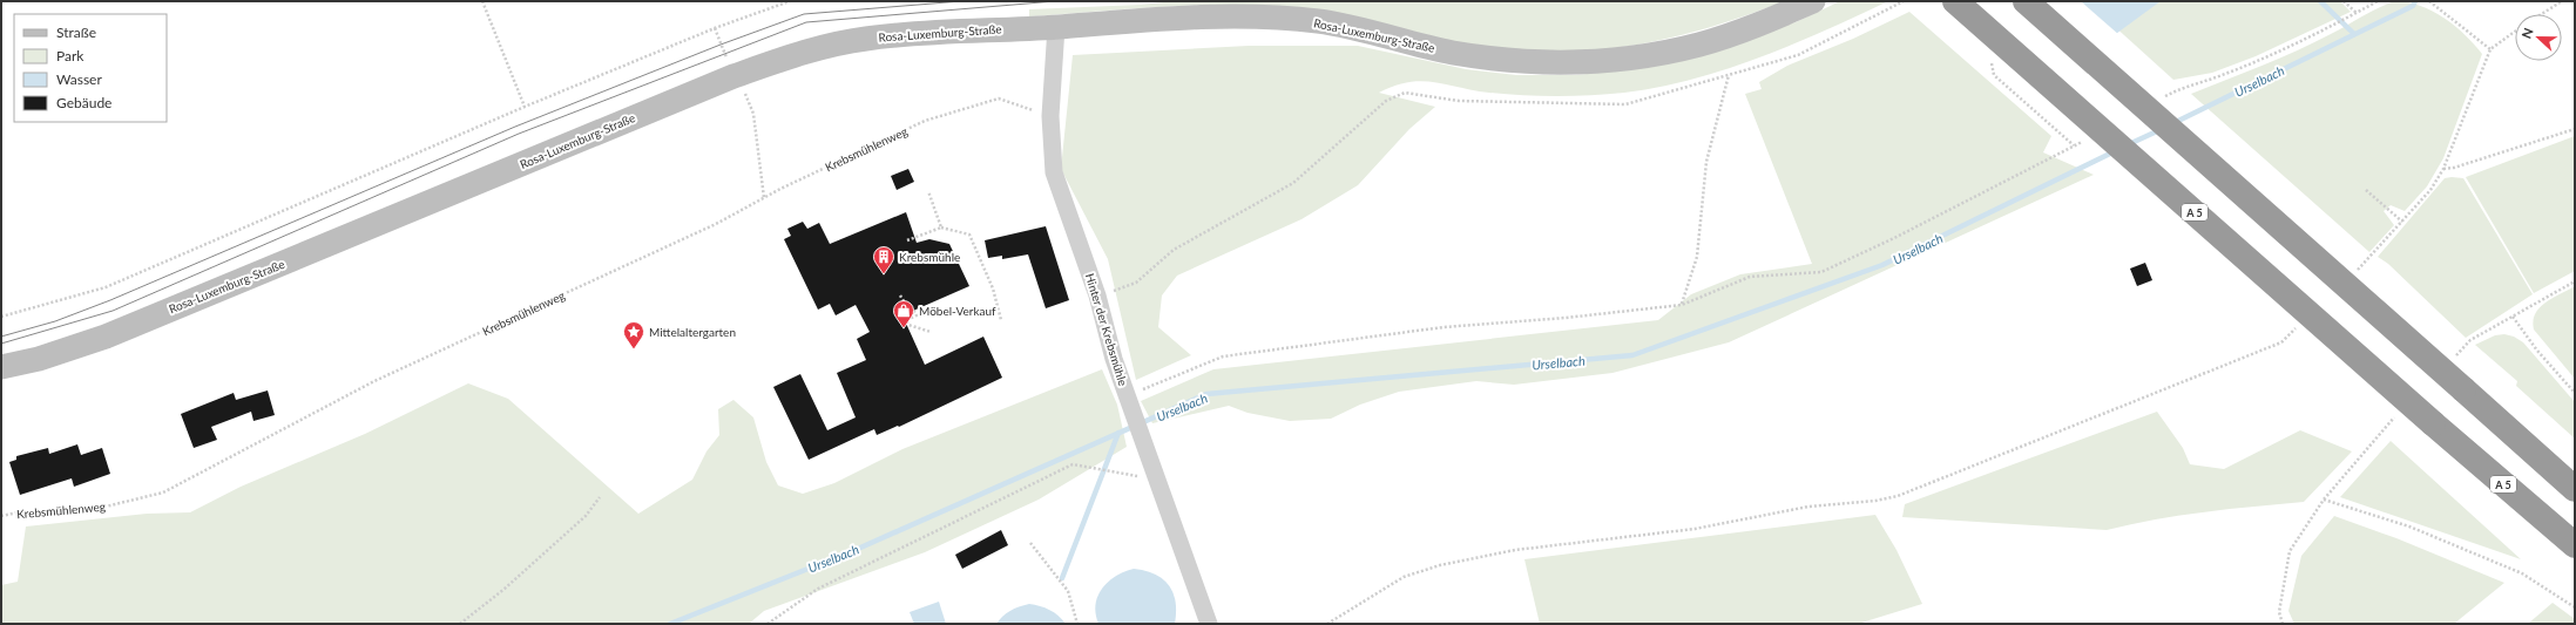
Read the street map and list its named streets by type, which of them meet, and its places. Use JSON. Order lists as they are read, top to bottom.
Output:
{
  "streets": {
    "highway": ["A 5"],
    "main road": ["Rosa-Luxemburg-Straße"],
    "street": ["Hinter der Krebsmühle"],
    "path": ["Krebsmühlenweg"]
  },
  "crossings": [
    ["Rosa-Luxemburg-Straße", "Hinter der Krebsmühle"]
  ],
  "water": ["Urselbach"],
  "places": {
    "building": ["Krebsmühle"],
    "shop": ["Möbel-Verkauf"],
    "place": ["Mittelaltergarten"]
  },
  "legend": [
    "Straße",
    "Park",
    "Wasser",
    "Gebäude"
  ],
  "north": "left"
}
